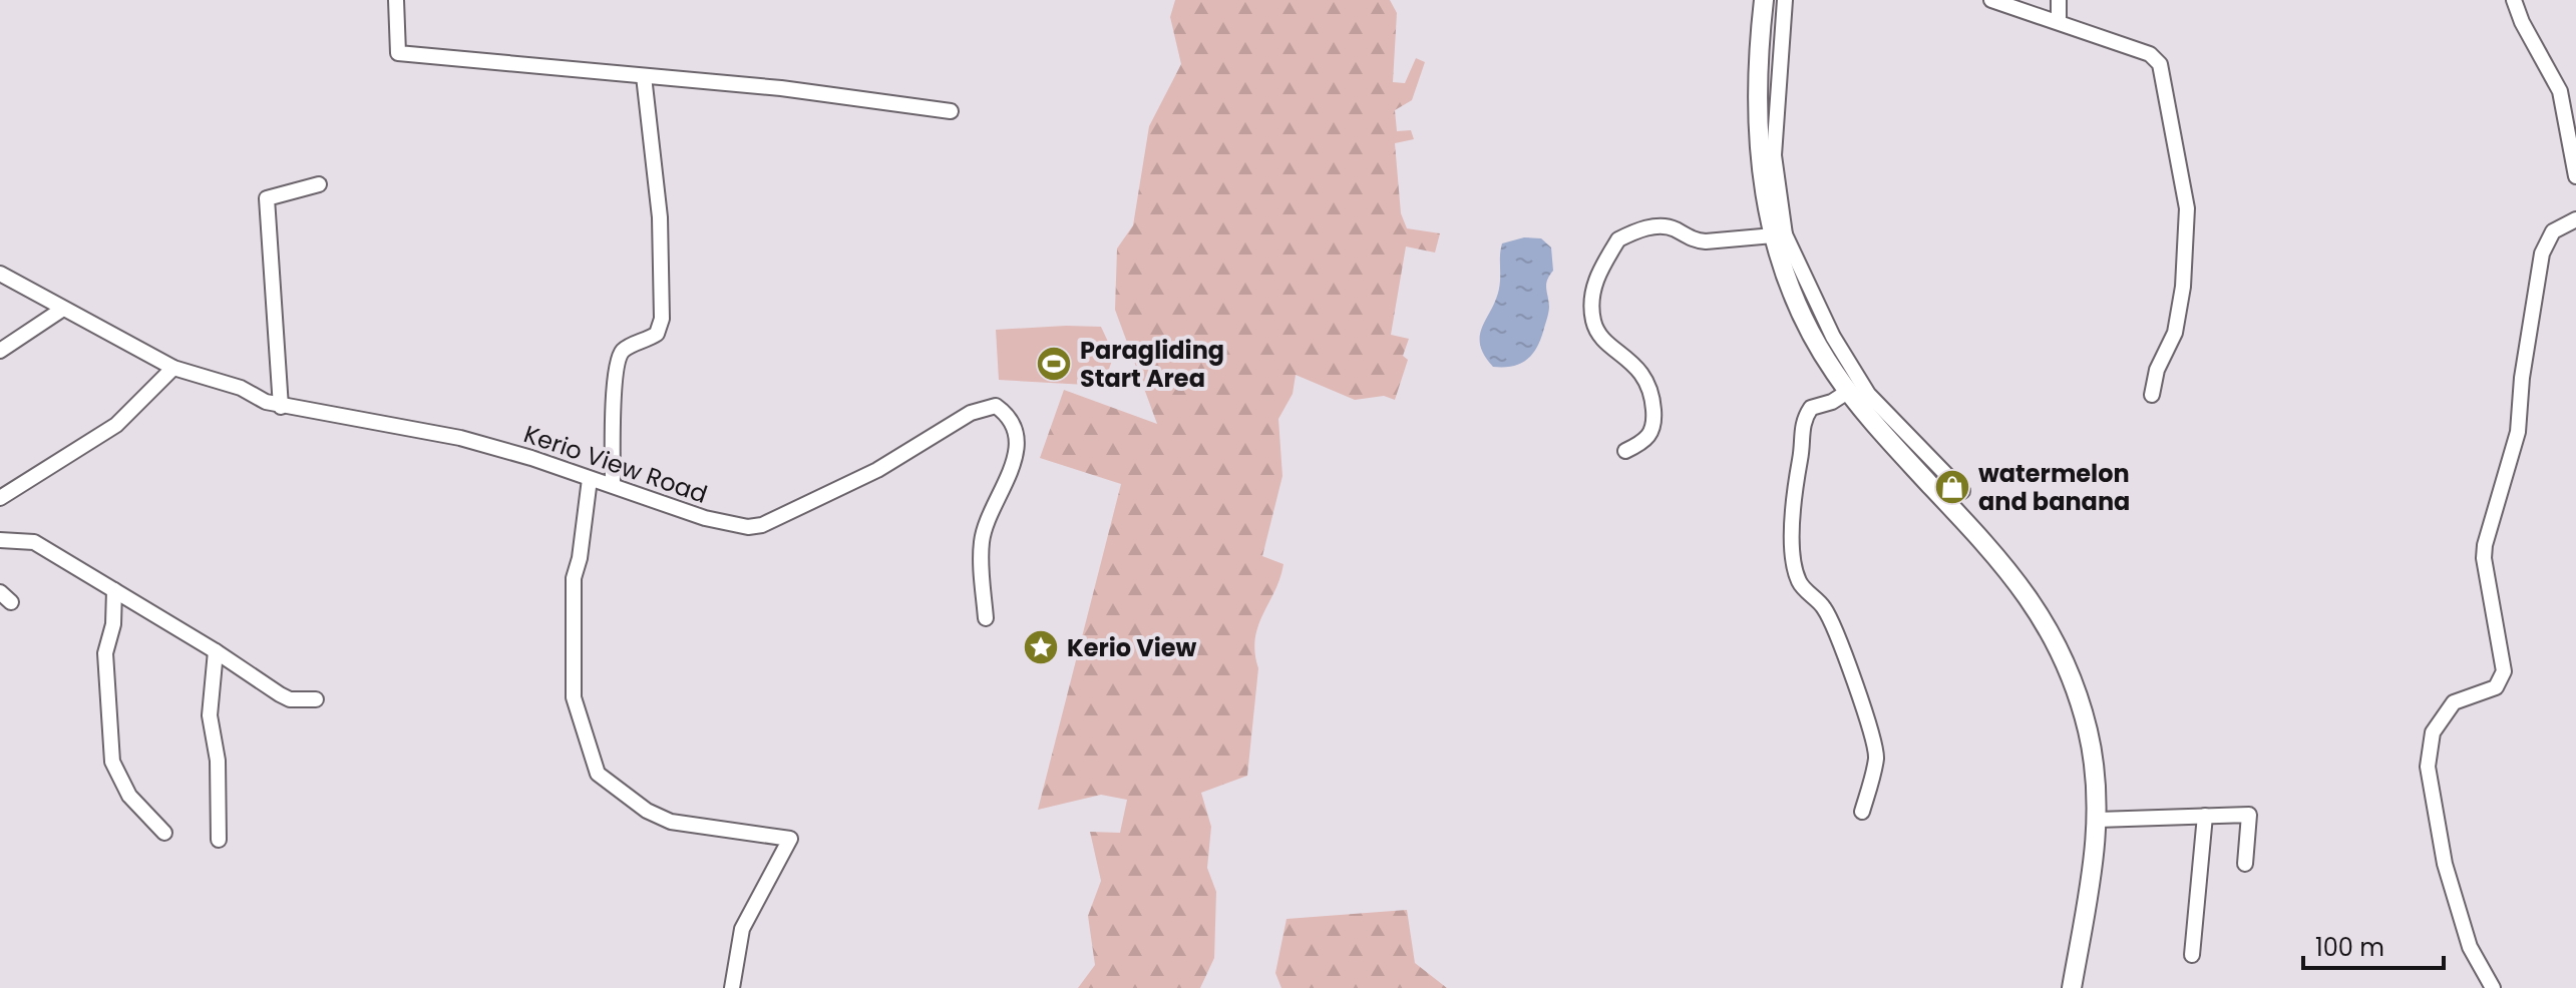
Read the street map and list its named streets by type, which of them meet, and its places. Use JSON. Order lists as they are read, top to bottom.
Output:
{
  "streets": {
    "street": ["Kerio View Road"]
  },
  "places": {
    "sports": ["Paragliding Start Area"],
    "shop": ["watermelon and banana"],
    "place": ["Kerio View"]
  },
  "scale_bar": "100 m"
}
